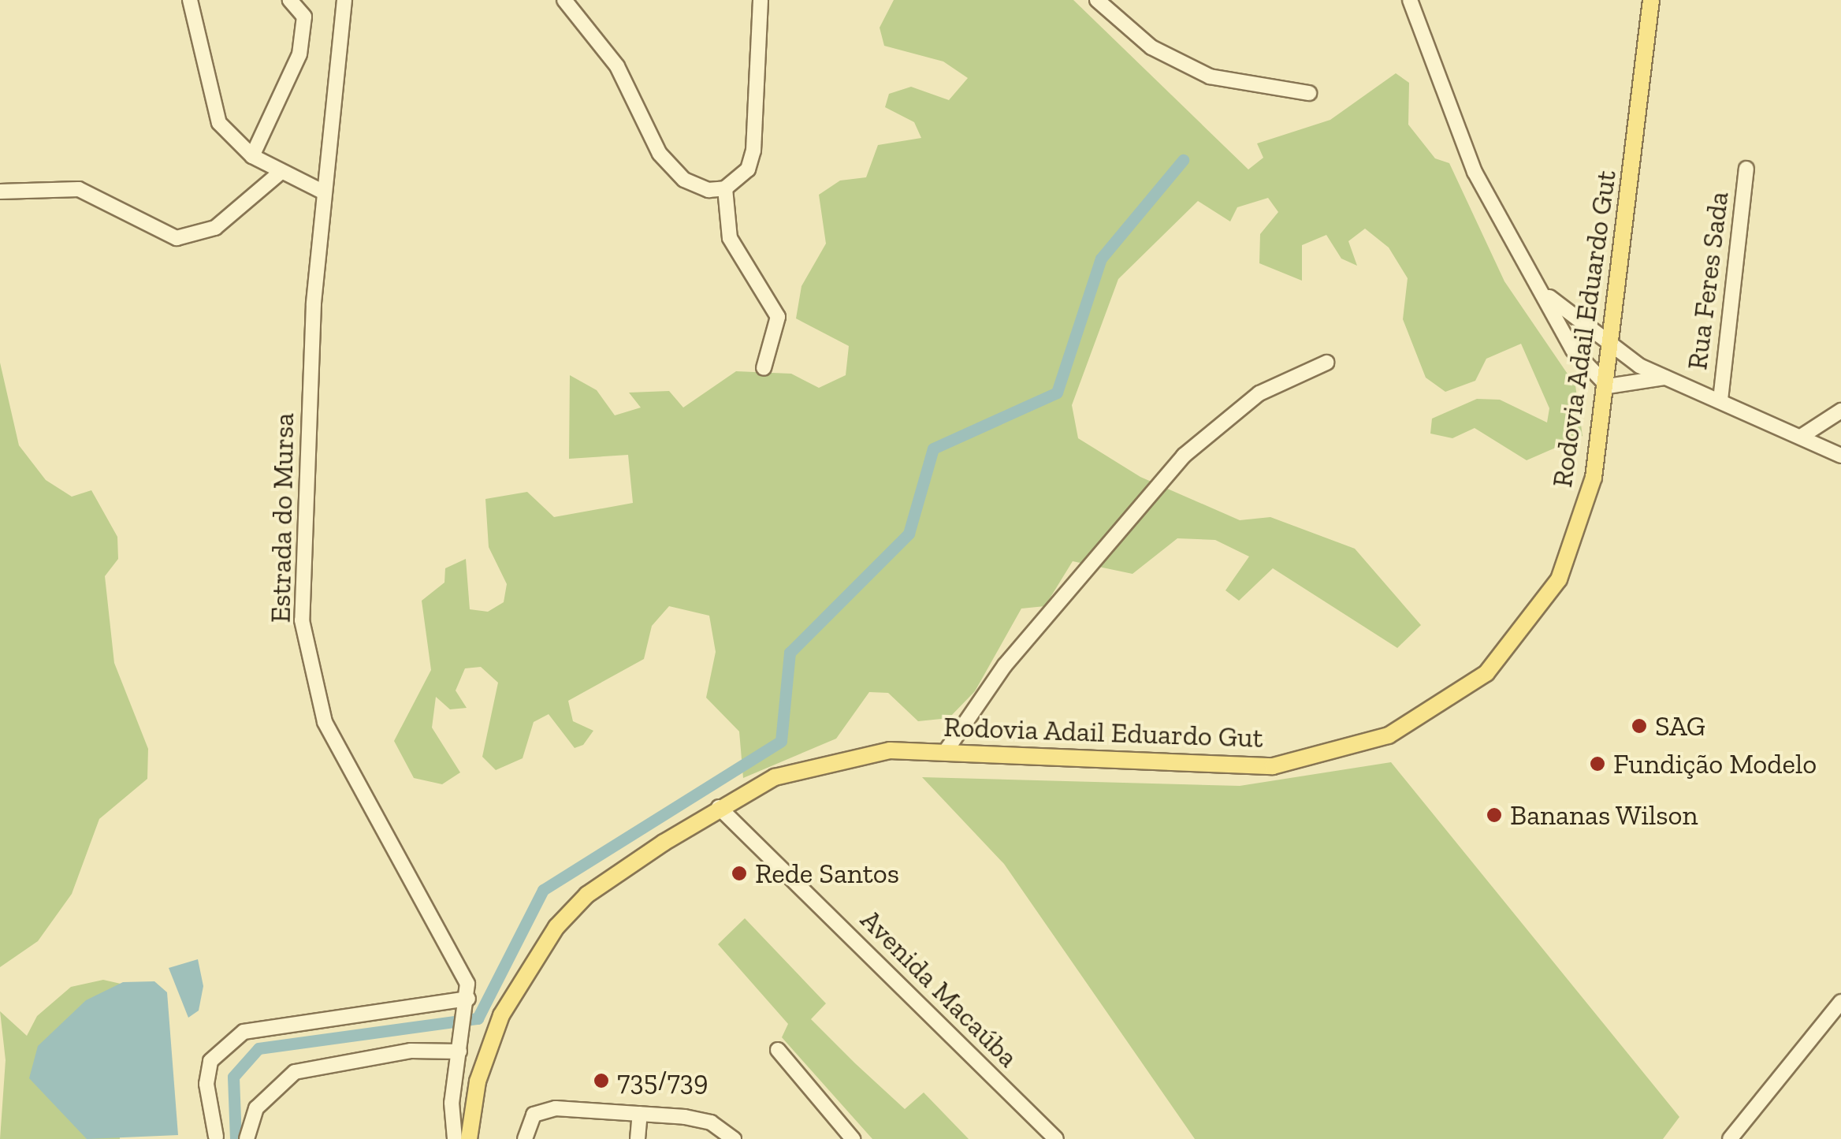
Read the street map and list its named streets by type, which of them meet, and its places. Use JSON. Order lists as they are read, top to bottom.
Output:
{
  "streets": {
    "main road": ["Rodovia Adail Eduardo Gut"],
    "street": ["Rua Feres Sada", "Estrada do Mursa", "Avenida Macaúba"]
  },
  "crossings": [
    ["Rodovia Adail Eduardo Gut", "Avenida Macaúba"]
  ],
  "places": [
    "SAG",
    "Fundição Modelo",
    "Bananas Wilson",
    "Rede Santos",
    "735/739"
  ]
}
